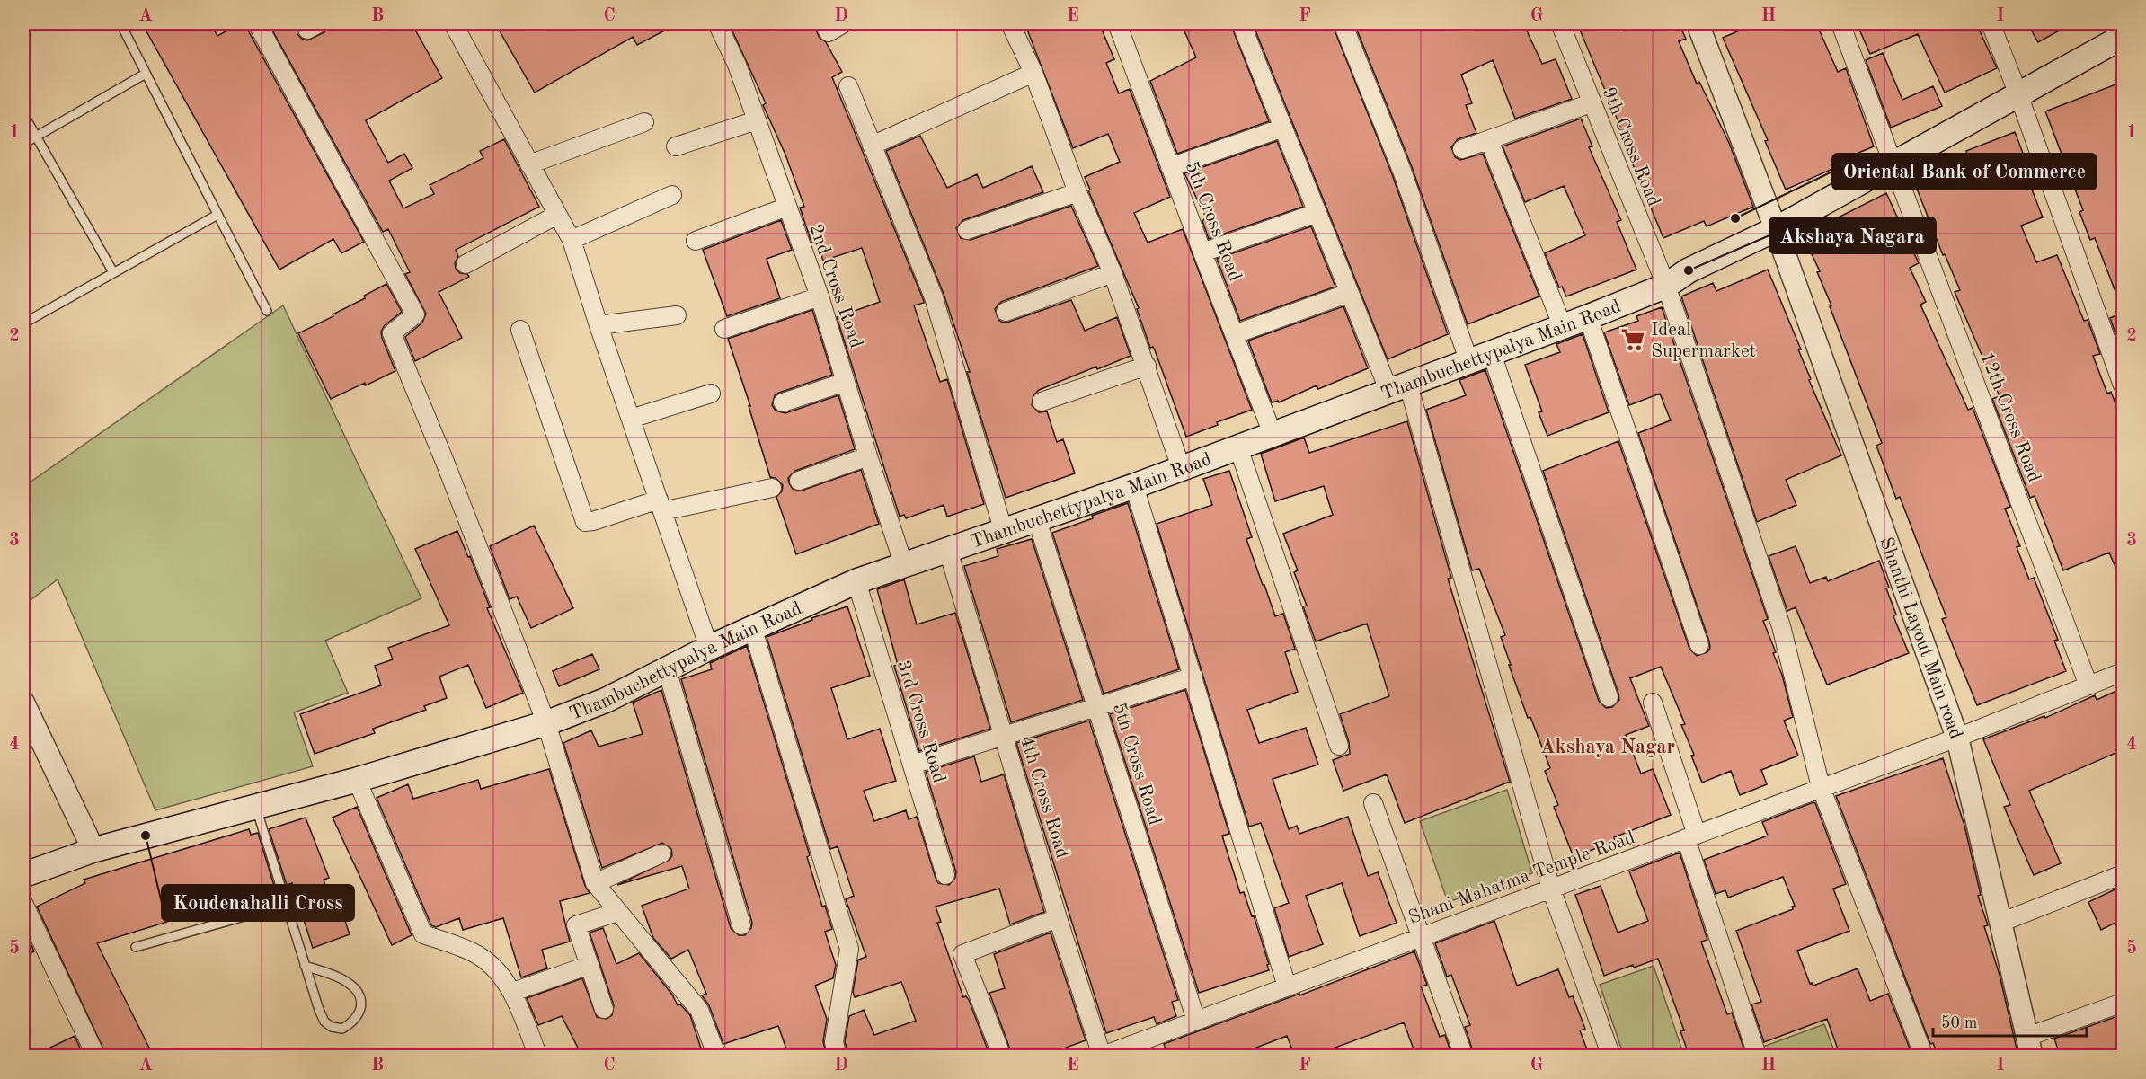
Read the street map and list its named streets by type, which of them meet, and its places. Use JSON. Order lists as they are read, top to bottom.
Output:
{
  "streets": {
    "main road": ["Thambuchettypalya Main Road"],
    "street": [
      "9th Cross Road",
      "5th Cross Road",
      "2nd Cross Road",
      "12th Cross Road",
      "Shanthi Layout Main road",
      "3rd Cross Road",
      "4th Cross Road",
      "Shani Mahatma Temple Road"
    ]
  },
  "crossings": [
    ["9th Cross Road", "Thambuchettypalya Main Road"],
    ["9th Cross Road", "Shani Mahatma Temple Road"],
    ["5th Cross Road", "Thambuchettypalya Main Road"],
    ["5th Cross Road", "Shani Mahatma Temple Road"],
    ["2nd Cross Road", "Thambuchettypalya Main Road"],
    ["Thambuchettypalya Main Road", "12th Cross Road"],
    ["Thambuchettypalya Main Road", "Shanthi Layout Main road"],
    ["Thambuchettypalya Main Road", "3rd Cross Road"],
    ["Thambuchettypalya Main Road", "4th Cross Road"],
    ["12th Cross Road", "Shani Mahatma Temple Road"],
    ["Shanthi Layout Main road", "Shani Mahatma Temple Road"],
    ["4th Cross Road", "Shani Mahatma Temple Road"]
  ],
  "districts": ["Akshaya Nagar"],
  "places": {
    "other": ["Oriental Bank of Commerce", "Akshaya Nagara", "Koudenahalli Cross"],
    "supermarket": ["Ideal Supermarket"]
  },
  "scale_bar": "50 m",
  "grid": {
    "columns": [
      "A",
      "B",
      "C",
      "D",
      "E",
      "F",
      "G",
      "H",
      "I"
    ],
    "rows": [
      "1",
      "2",
      "3",
      "4",
      "5"
    ]
  }
}
